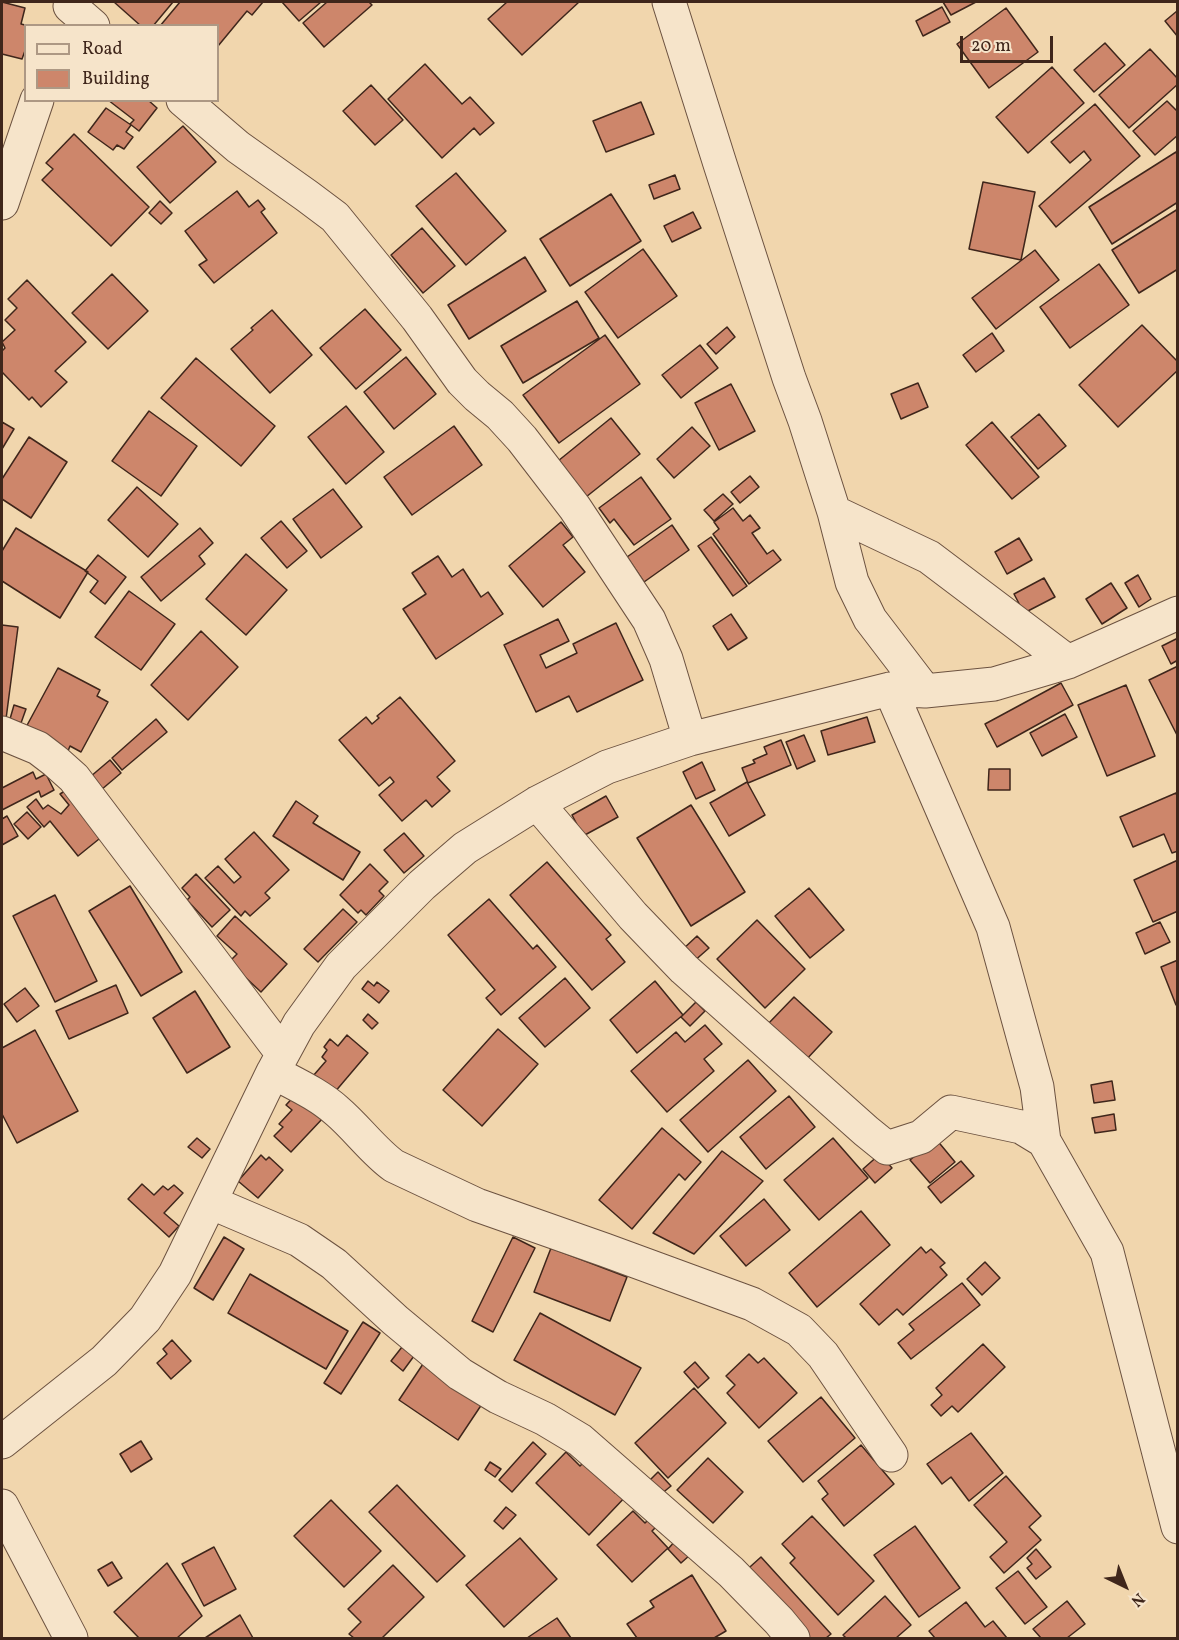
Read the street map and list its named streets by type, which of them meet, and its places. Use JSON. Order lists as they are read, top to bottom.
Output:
{
  "legend": ["Road", "Building"],
  "scale_bar": "20 m",
  "north": "bottom right"
}
